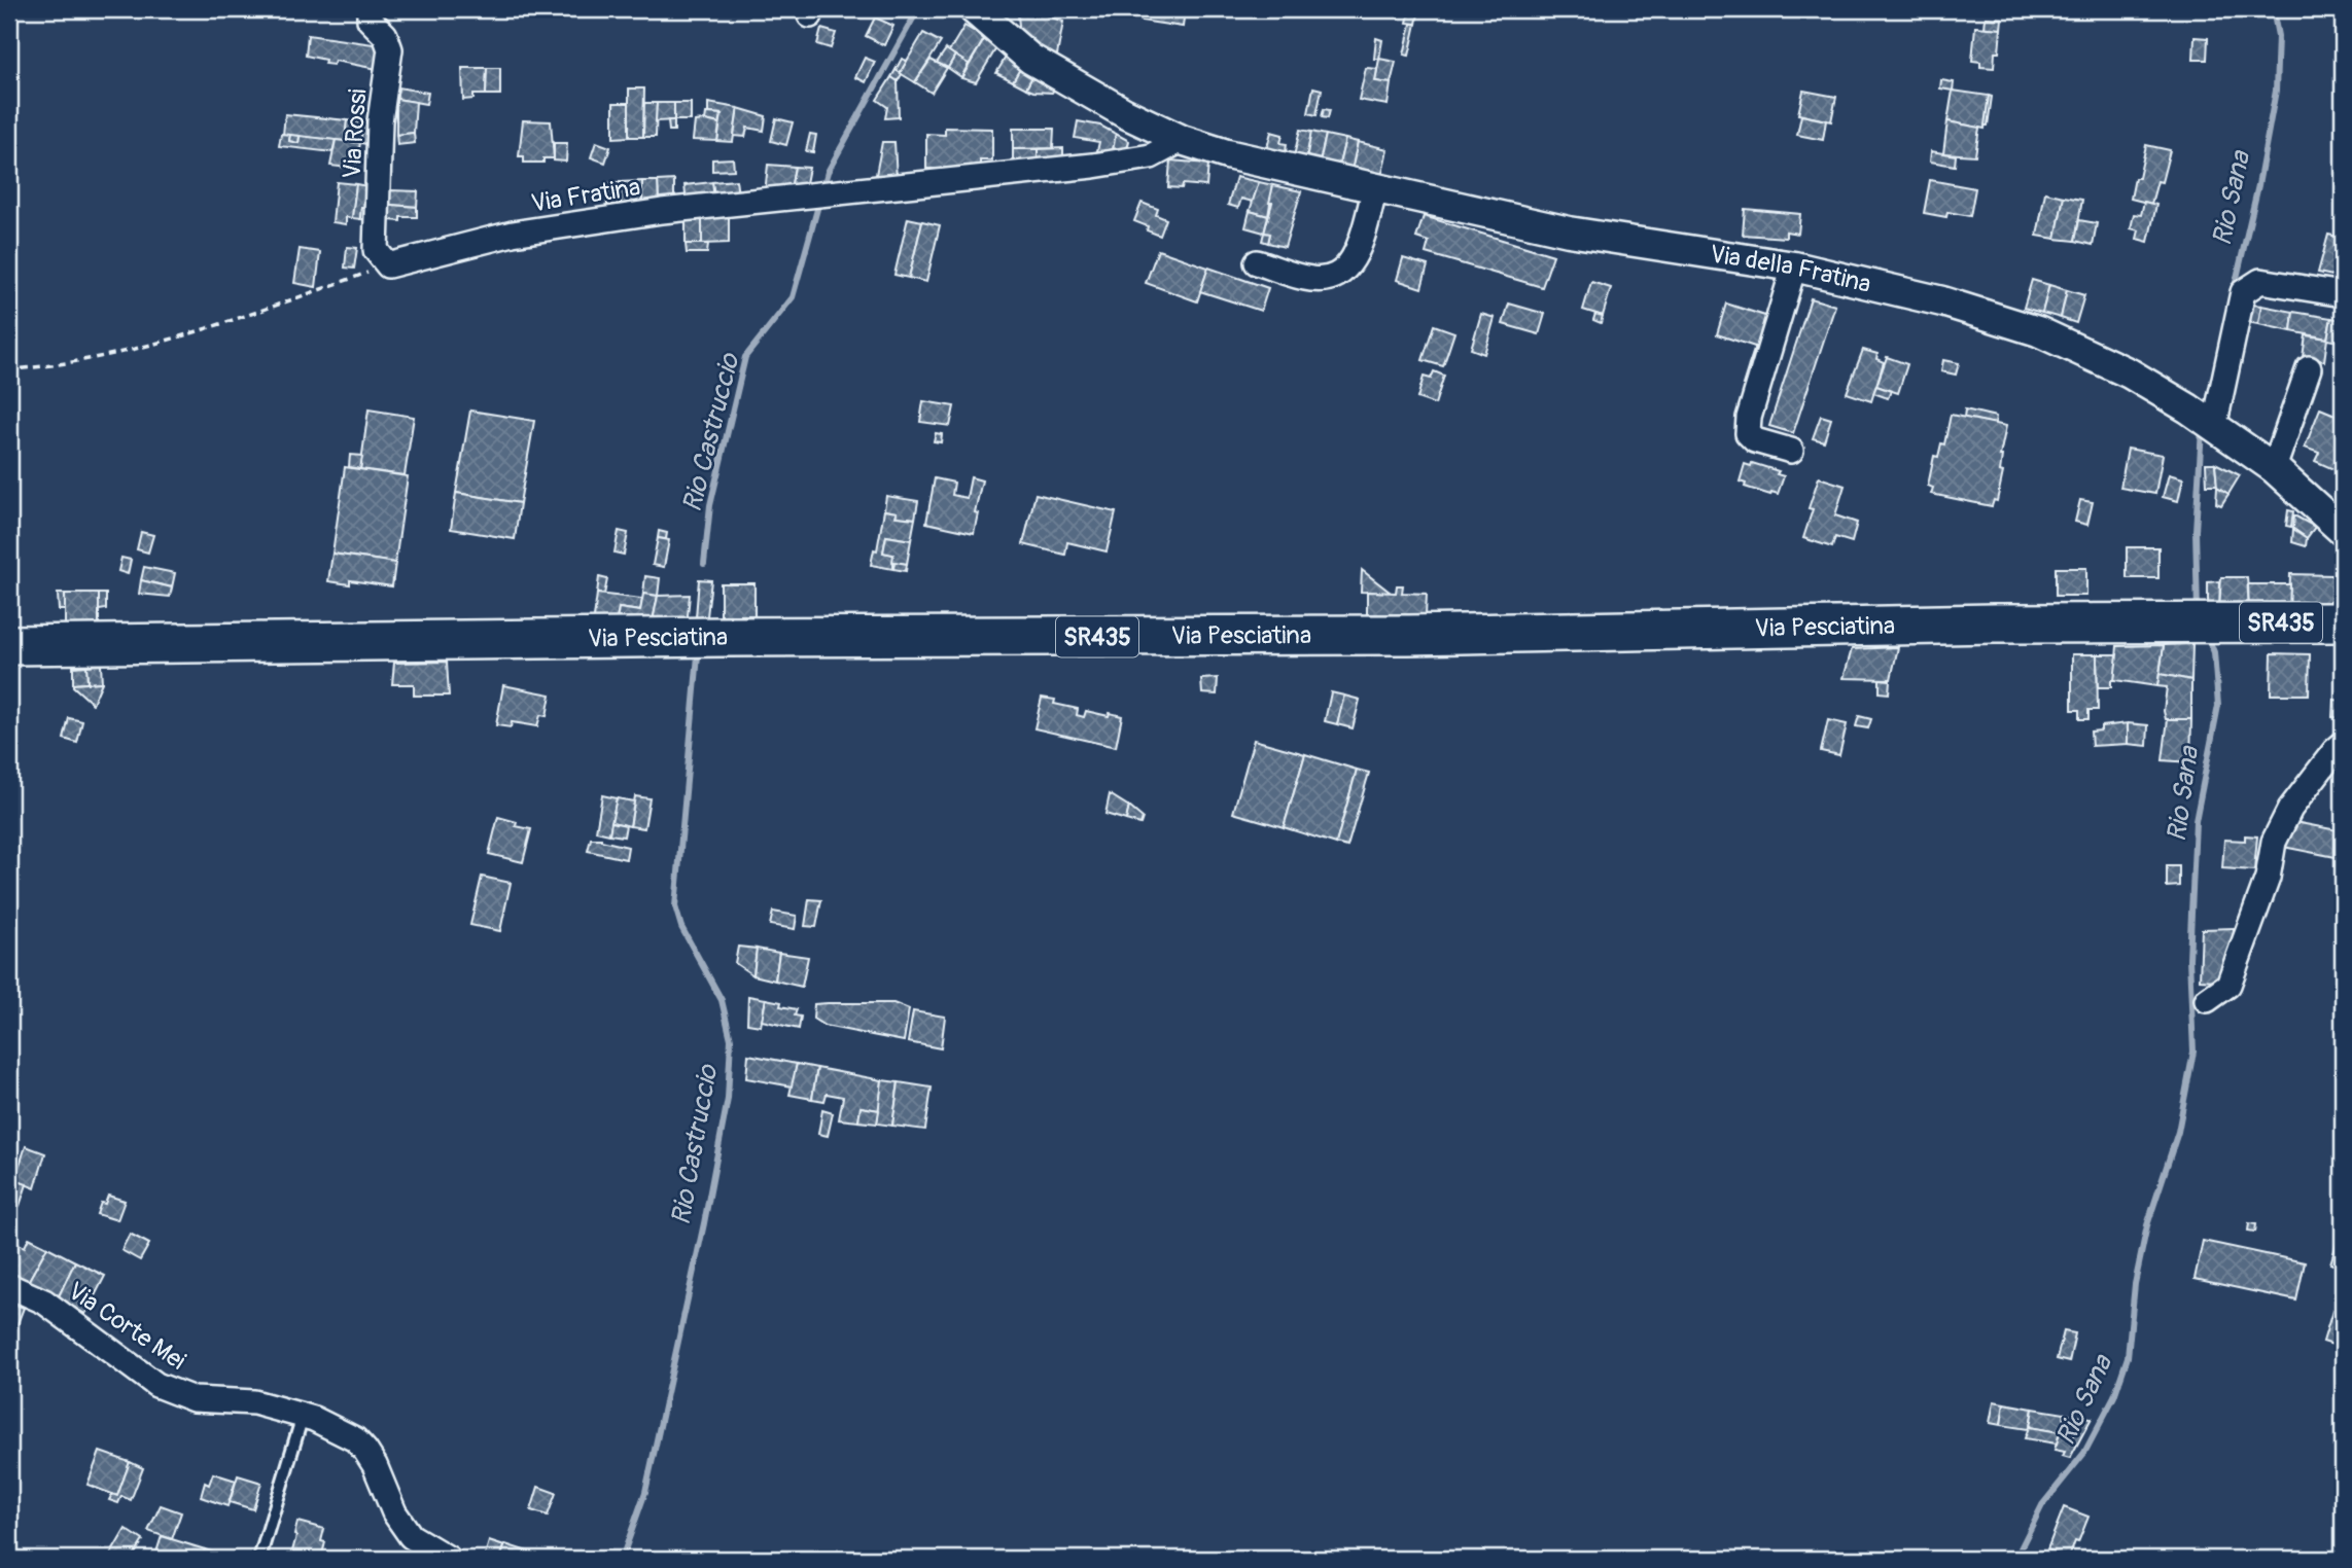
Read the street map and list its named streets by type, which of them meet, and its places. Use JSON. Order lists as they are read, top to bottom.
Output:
{
  "streets": {
    "main road": ["SR435", "Via Pesciatina"],
    "street": [
      "Via Rossi",
      "Via Fratina",
      "Via della Fratina",
      "Via Corte Mei"
    ]
  },
  "crossings": [
    ["Via Rossi", "Via Fratina"],
    ["Via Fratina", "Via della Fratina"]
  ],
  "water": ["Rio Sana", "Rio Castruccio"]
}
